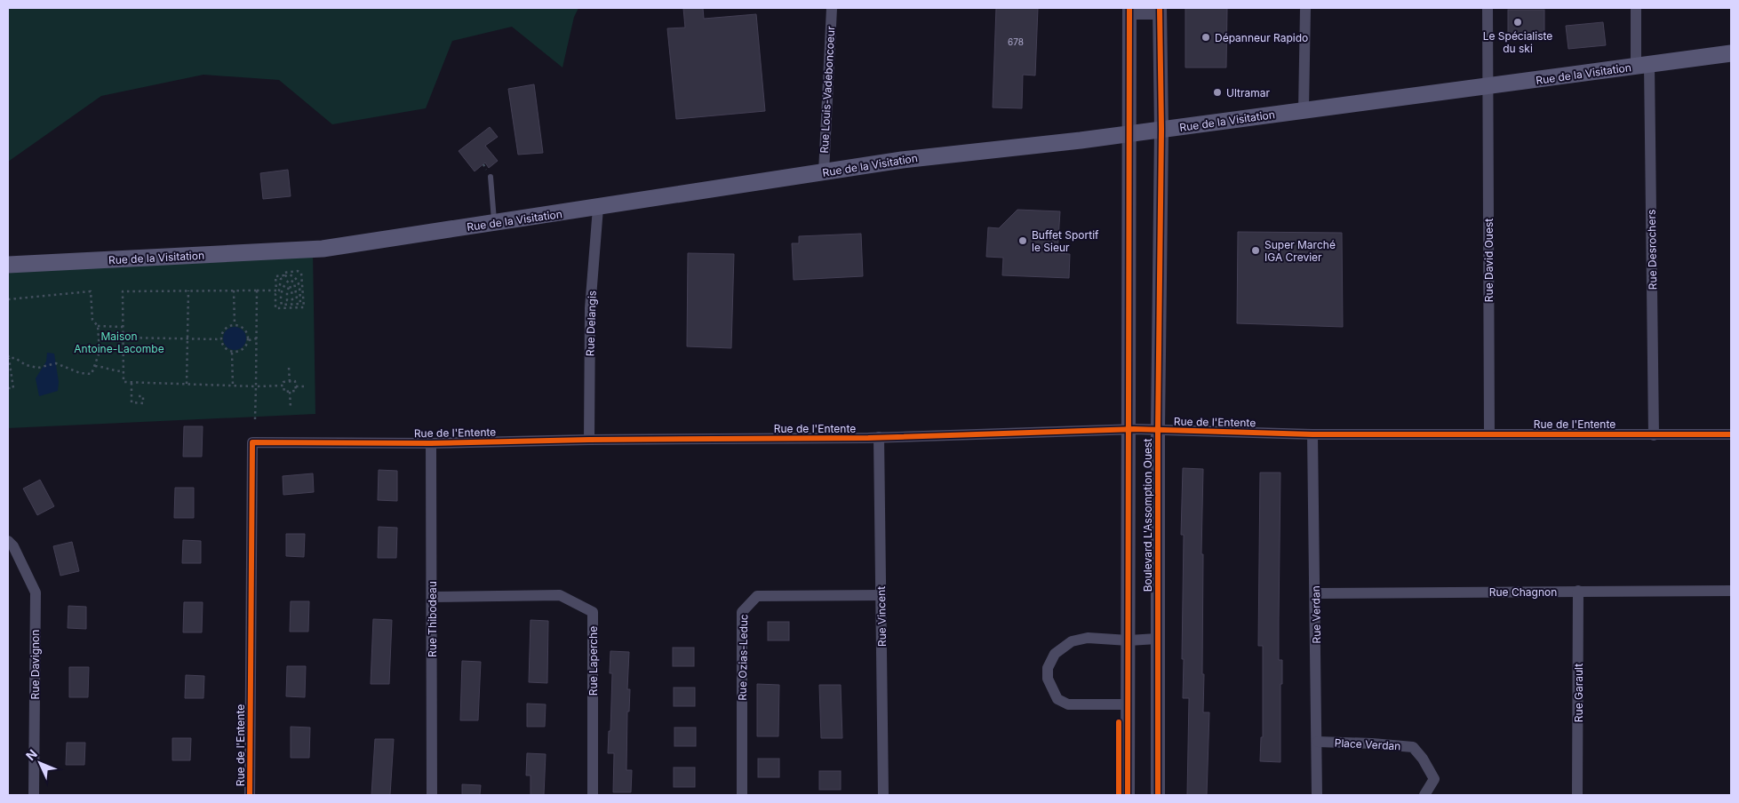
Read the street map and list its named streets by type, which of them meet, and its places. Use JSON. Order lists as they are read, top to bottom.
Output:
{
  "streets": {
    "main road": ["Rue de la Visitation"],
    "street": [
      "Rue Louis-Vadeboncoeur",
      "Rue Desrochers",
      "Rue David Ouest",
      "Rue Delangis",
      "Rue de l'Entente",
      "Boulevard L'Assomption Ouest",
      "Rue Chagnon",
      "Rue Verdan",
      "Rue Vincent",
      "Rue Thibodeau",
      "Rue Ozias-Leduc",
      "Rue Laperche",
      "Rue Davignon",
      "Rue Garault",
      "Place Verdan"
    ]
  },
  "crossings": [
    ["Rue de la Visitation", "Rue Louis-Vadeboncoeur"],
    ["Rue de la Visitation", "Rue Desrochers"],
    ["Rue de la Visitation", "Rue David Ouest"],
    ["Rue de la Visitation", "Rue Delangis"],
    ["Rue de la Visitation", "Boulevard L'Assomption Ouest"],
    ["Rue Desrochers", "Rue de l'Entente"],
    ["Rue David Ouest", "Rue de l'Entente"],
    ["Rue Delangis", "Rue de l'Entente"],
    ["Rue de l'Entente", "Boulevard L'Assomption Ouest"],
    ["Rue de l'Entente", "Rue Verdan"],
    ["Rue de l'Entente", "Rue Vincent"],
    ["Rue de l'Entente", "Rue Thibodeau"],
    ["Rue Chagnon", "Rue Verdan"],
    ["Rue Chagnon", "Rue Garault"],
    ["Rue Verdan", "Place Verdan"],
    ["Rue Vincent", "Rue Ozias-Leduc"],
    ["Rue Thibodeau", "Rue Laperche"]
  ],
  "parks": ["Maison Antoine-Lacombe"],
  "places": [
    "Le Spécialiste du ski",
    "Dépanneur Rapido",
    "Ultramar",
    "Buffet Sportif le Sieur",
    "Super Marché IGA Crevier"
  ],
  "house_numbers": ["678"],
  "north": "top left"
}
